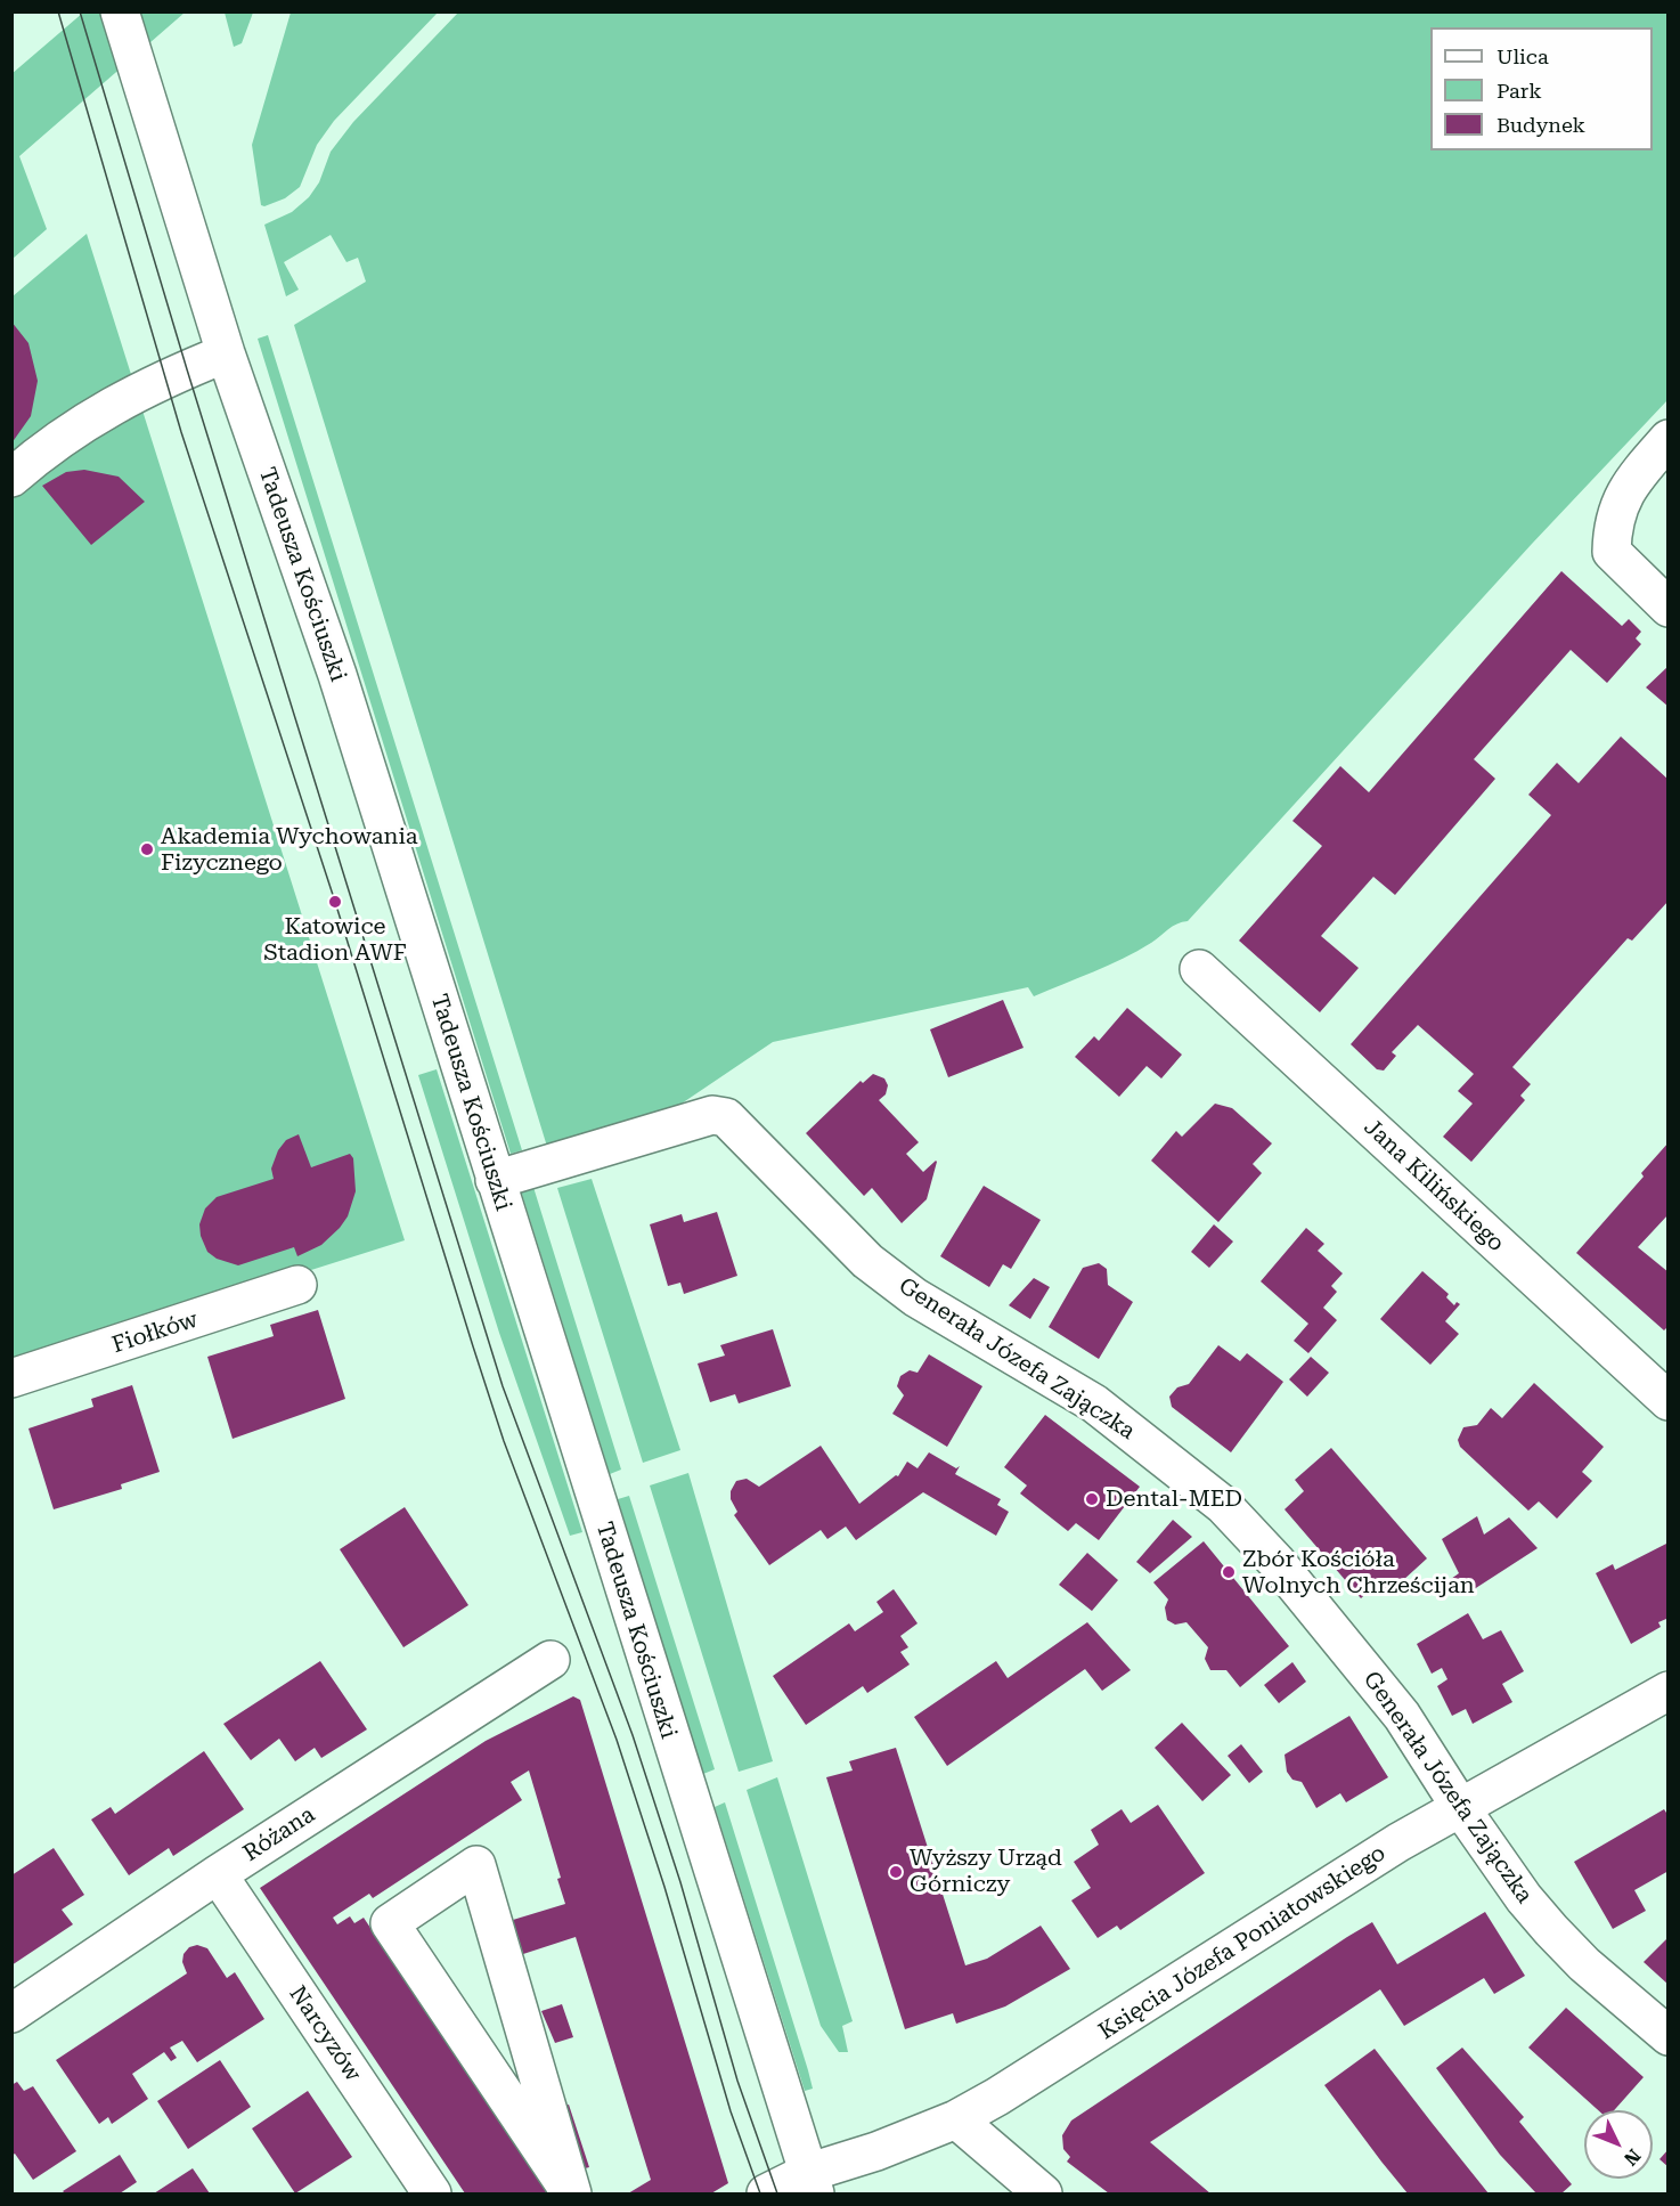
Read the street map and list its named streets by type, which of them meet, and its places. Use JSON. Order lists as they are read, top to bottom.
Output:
{
  "streets": {
    "street": [
      "Tadeusza Kościuszki",
      "Jana Kilińskiego",
      "Fiołków",
      "Generała Józefa Zajączka",
      "Różana",
      "Księcia Józefa Poniatowskiego",
      "Narcyzów"
    ]
  },
  "crossings": [
    ["Tadeusza Kościuszki", "Generała Józefa Zajączka"],
    ["Tadeusza Kościuszki", "Księcia Józefa Poniatowskiego"],
    ["Generała Józefa Zajączka", "Księcia Józefa Poniatowskiego"],
    ["Różana", "Narcyzów"]
  ],
  "places": [
    "Akademia Wychowania Fizycznego",
    "Katowice Stadion AWF",
    "Dental-MED",
    "Zbór Kościóła Wolnych Chrześcijan",
    "Wyższy Urząd Górniczy"
  ],
  "legend": ["Ulica", "Park", "Budynek"],
  "north": "bottom right"
}
